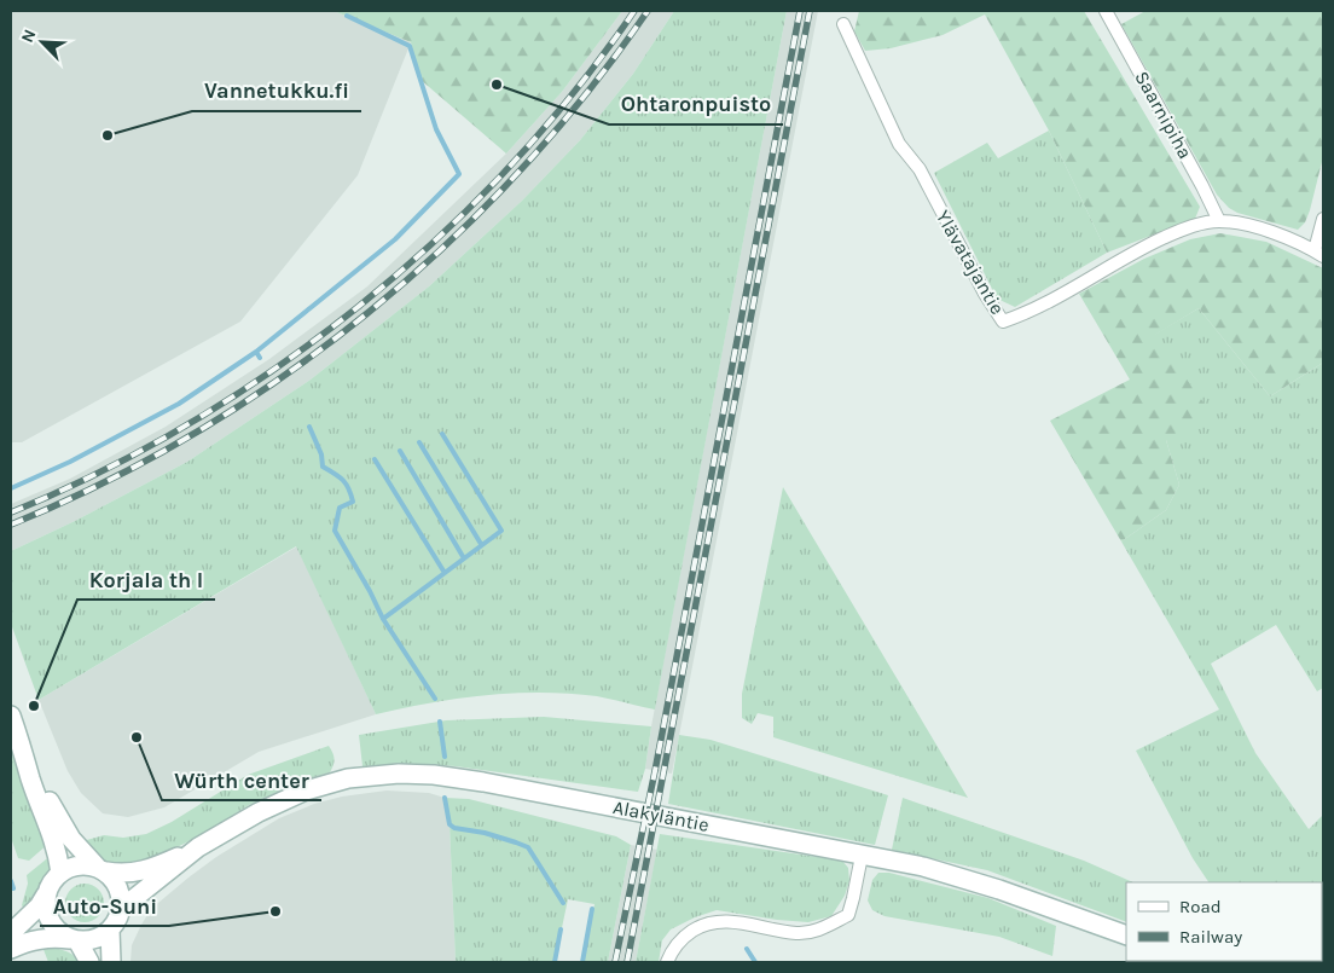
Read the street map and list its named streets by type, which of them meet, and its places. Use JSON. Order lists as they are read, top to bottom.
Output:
{
  "streets": {
    "street": ["Saarnipiha", "Ylävatajantie", "Alakyläntie"]
  },
  "crossings": [
    ["Saarnipiha", "Ylävatajantie"]
  ],
  "places": [
    "Ohtaronpuisto",
    "Vannetukku.fi",
    "Korjala th I",
    "Würth center",
    "Auto-Suni"
  ],
  "legend": ["Road", "Railway"],
  "north": "top left"
}
